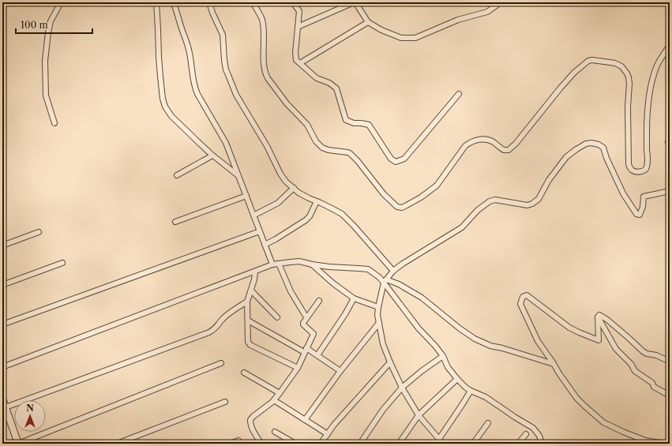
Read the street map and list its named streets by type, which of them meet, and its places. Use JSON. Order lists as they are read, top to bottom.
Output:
{
  "scale_bar": "100 m",
  "north": "top"
}
